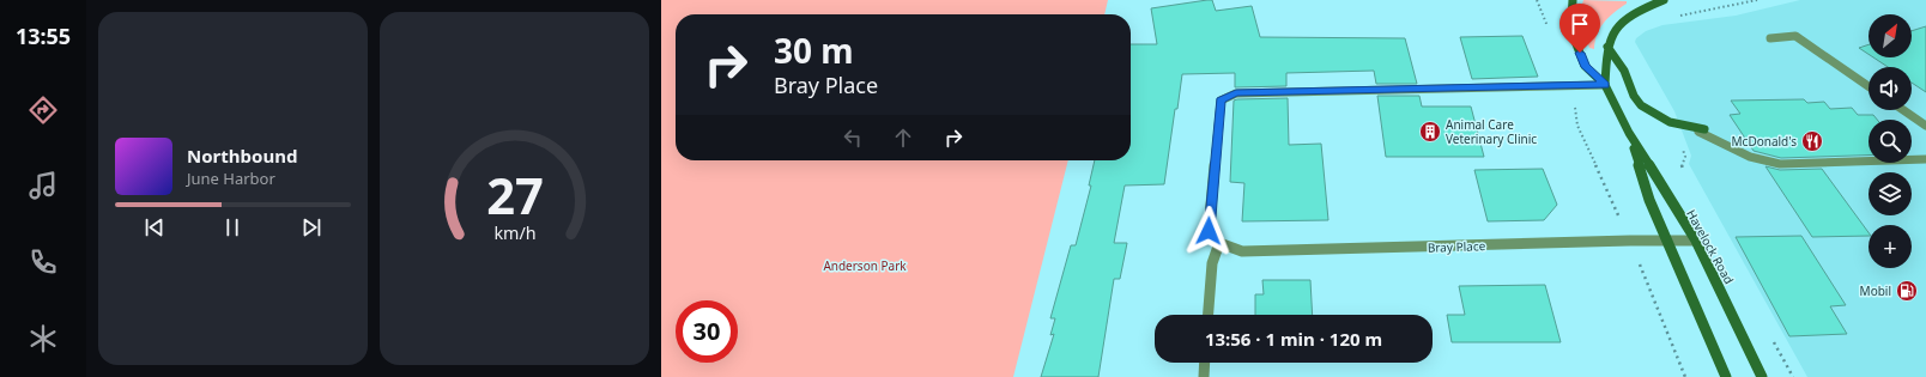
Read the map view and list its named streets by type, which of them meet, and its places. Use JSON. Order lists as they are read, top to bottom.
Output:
{
  "streets": {
    "main road": ["Havelock Road"],
    "street": ["Bray Place"]
  },
  "crossings": [
    ["Bray Place", "Havelock Road"]
  ],
  "parks": ["Anderson Park"],
  "places": {
    "building": ["Animal Care Veterinary Clinic"],
    "restaurant": ["McDonald's"],
    "fuel station": ["Mobil"]
  },
  "north": "top right",
  "page": {
    "tabs": "13:55",
    "map_buttons": "+",
    "turn": ["30 m", "Bray Place"],
    "song": ["Northbound", "June Harbor"],
    "limit": "30",
    "trip": "13:56 · 1 min · 120 m",
    "gauge": ["27", "km/h"]
  }
}
